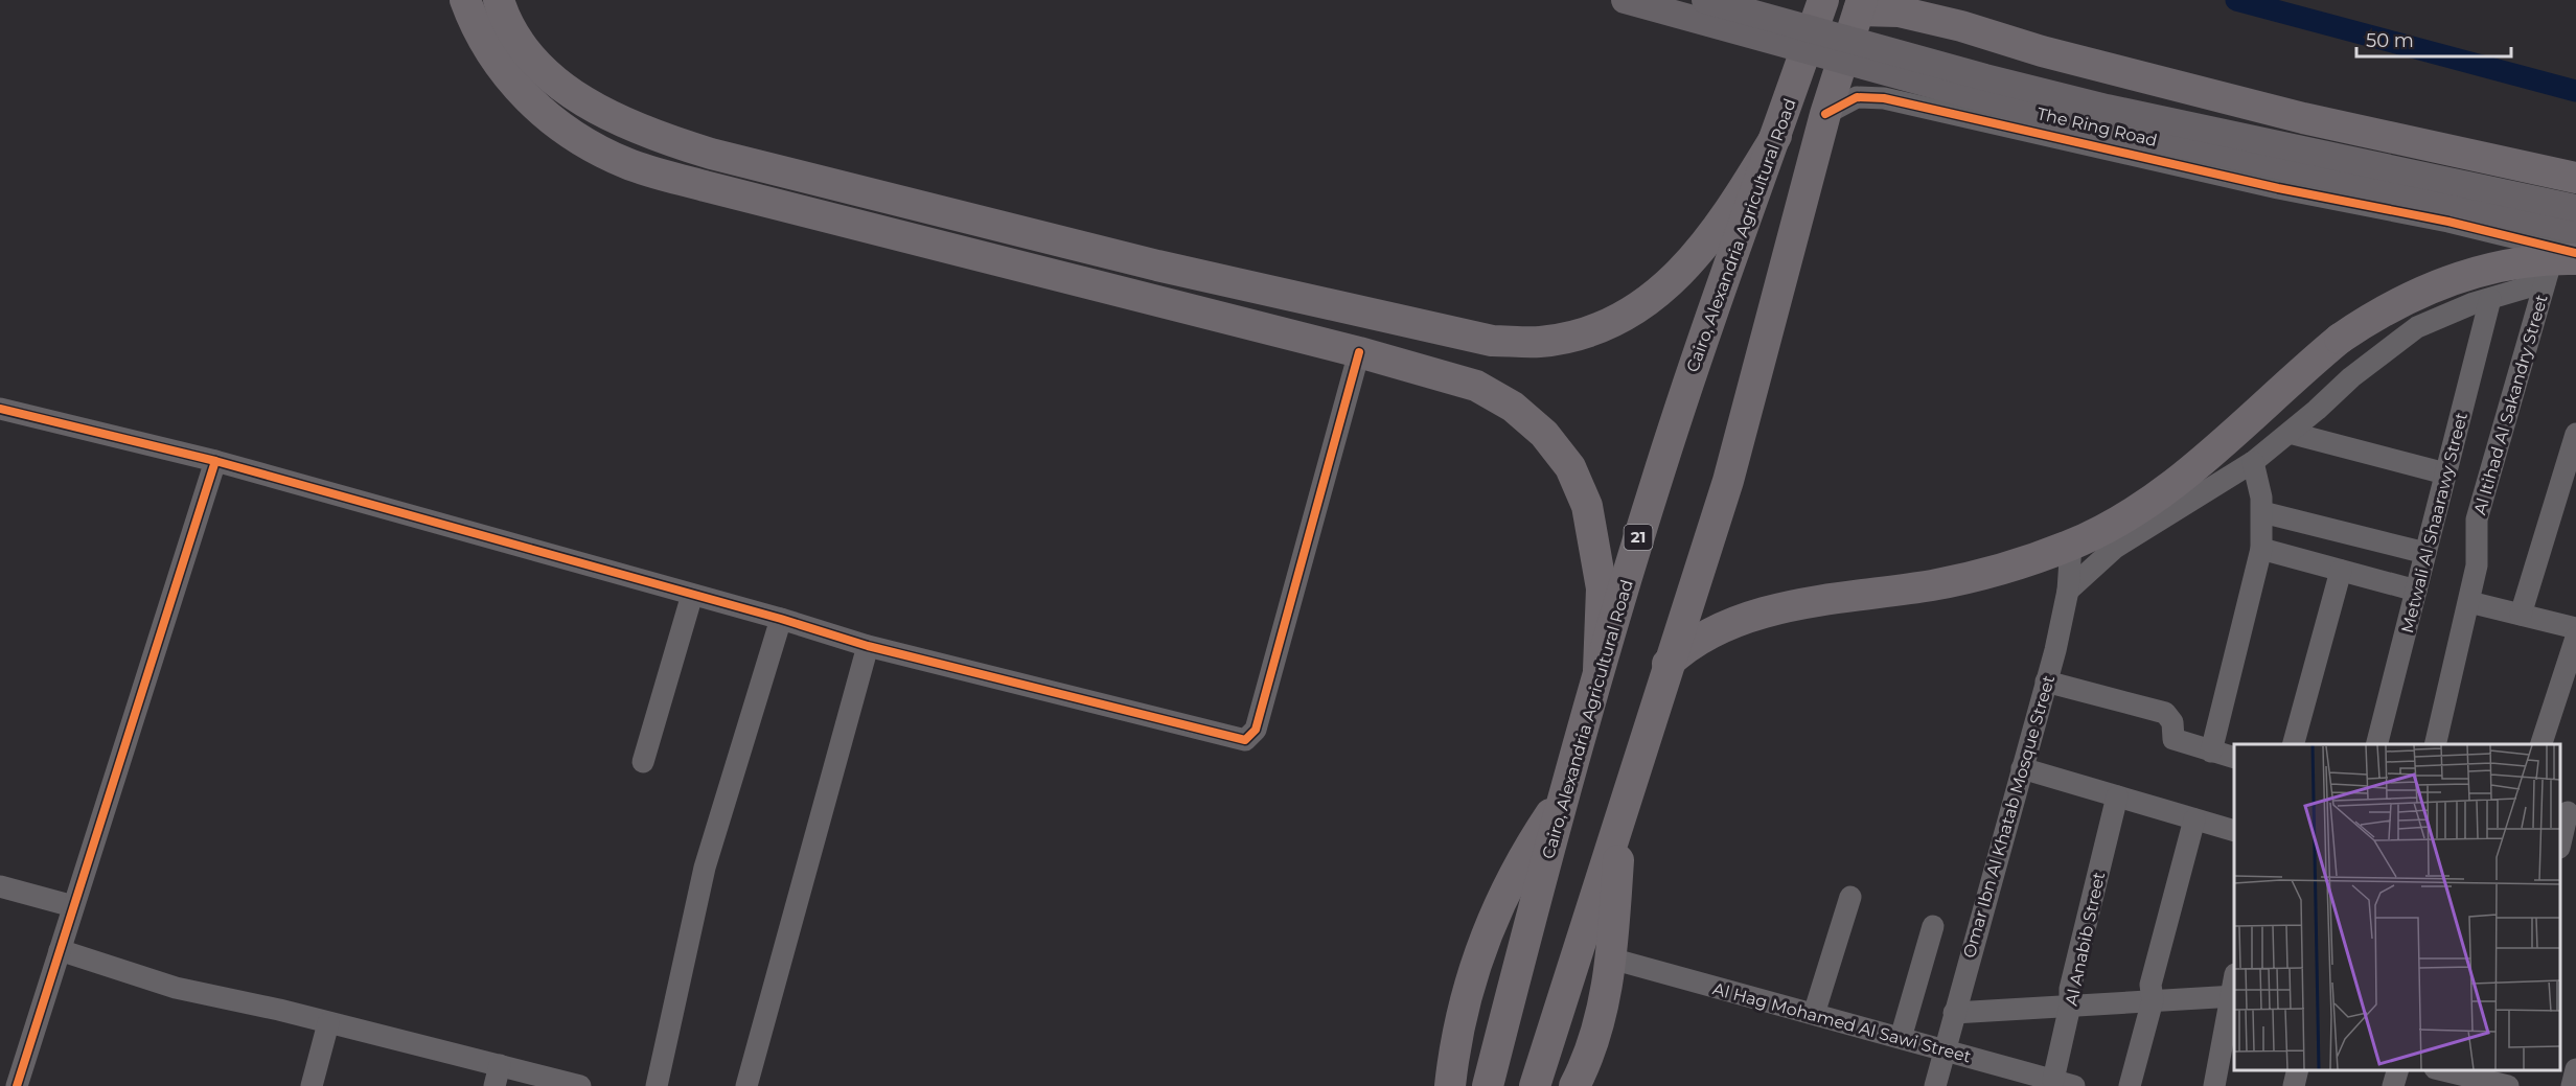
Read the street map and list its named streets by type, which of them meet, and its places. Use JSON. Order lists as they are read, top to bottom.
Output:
{
  "streets": {
    "highway": ["Cairo, Alexandria Agricultural Road", "21"],
    "main road": ["The Ring Road"],
    "street": [
      "Al Itihad Al Sakandry Street",
      "Metwali Al Shaarawy Street",
      "Omar Ibn Al Khatab Mosque Street",
      "Al Anabib Street",
      "Al Hag Mohamed Al Sawi Street"
    ]
  },
  "crossings": [
    ["Omar Ibn Al Khatab Mosque Street", "Al Hag Mohamed Al Sawi Street"],
    ["Al Anabib Street", "Al Hag Mohamed Al Sawi Street"]
  ],
  "scale_bar": "50 m"
}
